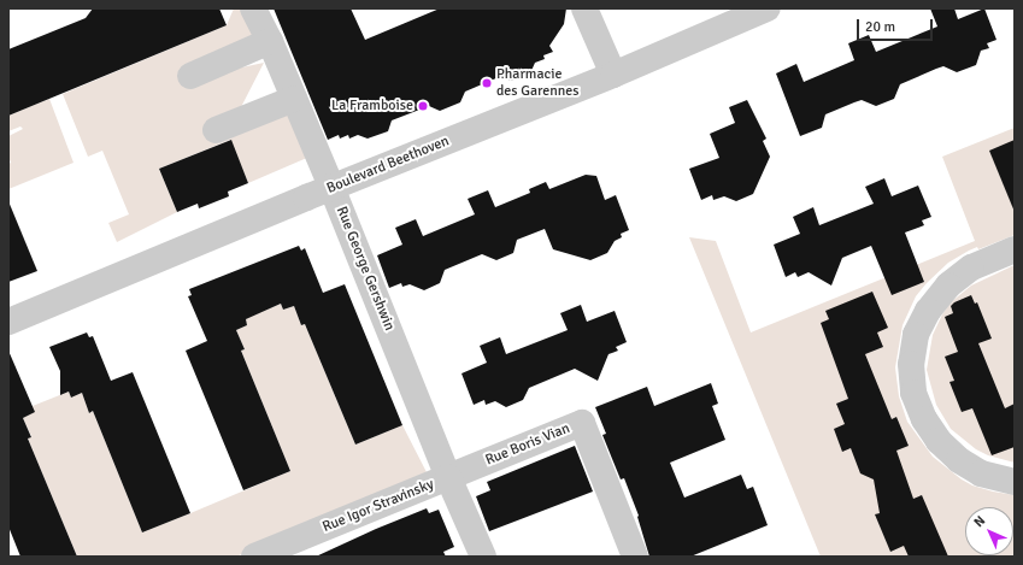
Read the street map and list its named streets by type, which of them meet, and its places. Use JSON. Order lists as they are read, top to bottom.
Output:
{
  "streets": {
    "street": [
      "Boulevard Beethoven",
      "Rue George Gershwin",
      "Rue Boris Vian",
      "Rue Igor Stravinsky"
    ]
  },
  "crossings": [
    ["Boulevard Beethoven", "Rue George Gershwin"],
    ["Rue George Gershwin", "Rue Boris Vian"],
    ["Rue George Gershwin", "Rue Igor Stravinsky"],
    ["Rue Boris Vian", "Rue Igor Stravinsky"]
  ],
  "places": ["Pharmacie des Garennes", "La Framboise"],
  "scale_bar": "20 m",
  "north": "top left"
}
